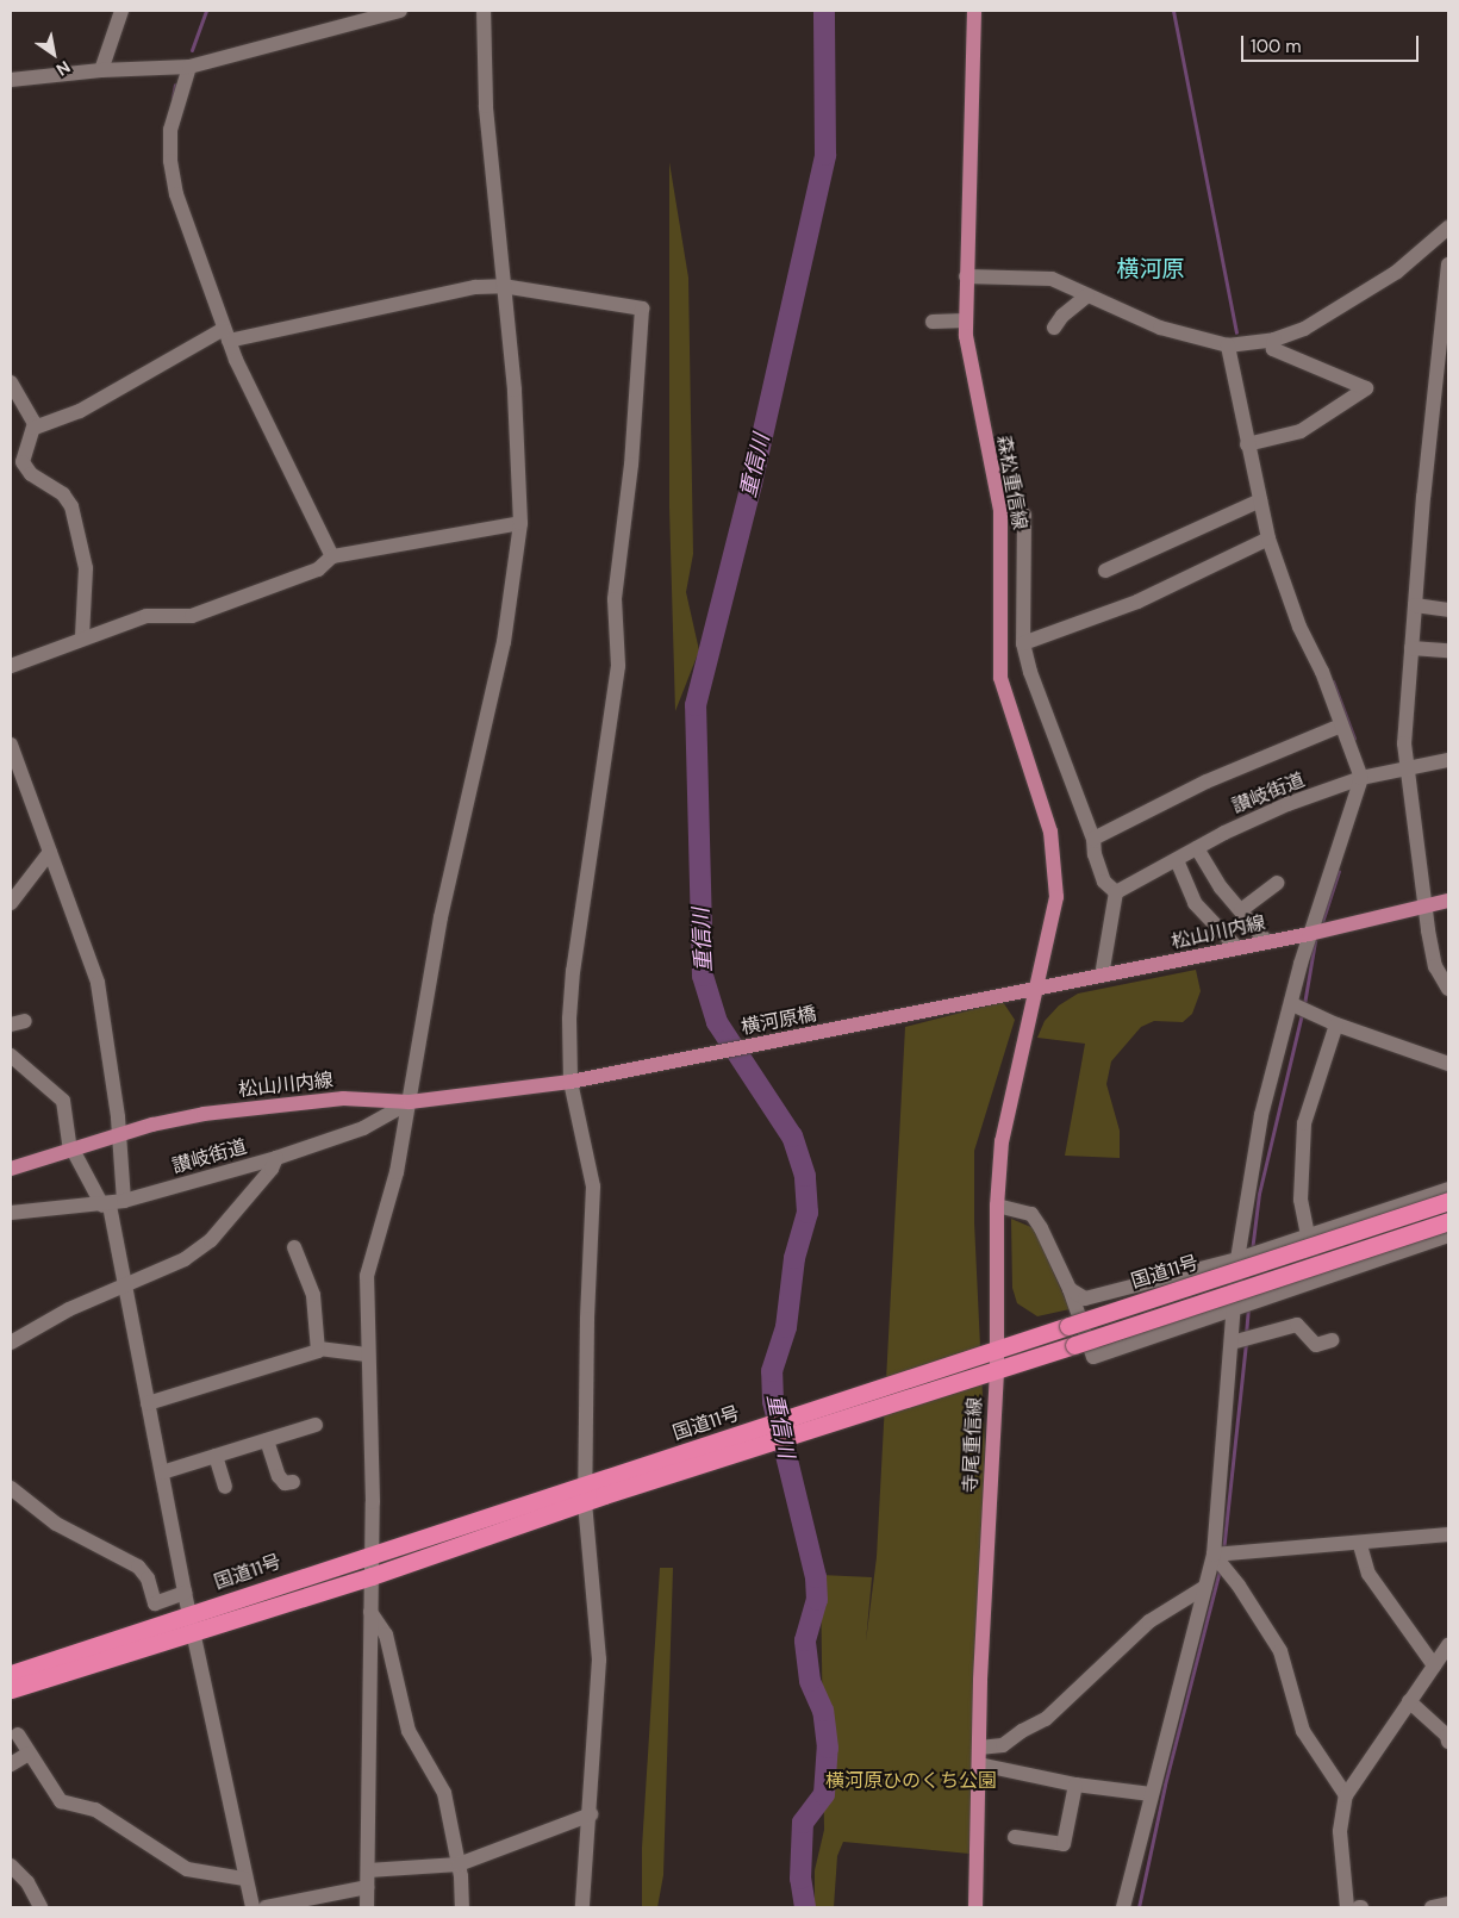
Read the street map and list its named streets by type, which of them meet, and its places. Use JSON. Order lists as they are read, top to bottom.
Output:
{
  "streets": {
    "highway": ["国道11号"],
    "main road": [
      "森松重信線",
      "松山川内線",
      "横河原橋",
      "寺尾重信線"
    ],
    "street": ["讃岐街道"]
  },
  "crossings": [
    ["森松重信線", "松山川内線"],
    ["森松重信線", "寺尾重信線"],
    ["讃岐街道", "松山川内線"],
    ["松山川内線", "横河原橋"],
    ["松山川内線", "寺尾重信線"],
    ["国道11号", "寺尾重信線"]
  ],
  "districts": ["横河原"],
  "water": ["重信川"],
  "parks": ["横河原ひのくち公園"],
  "scale_bar": "100 m",
  "north": "bottom right"
}
